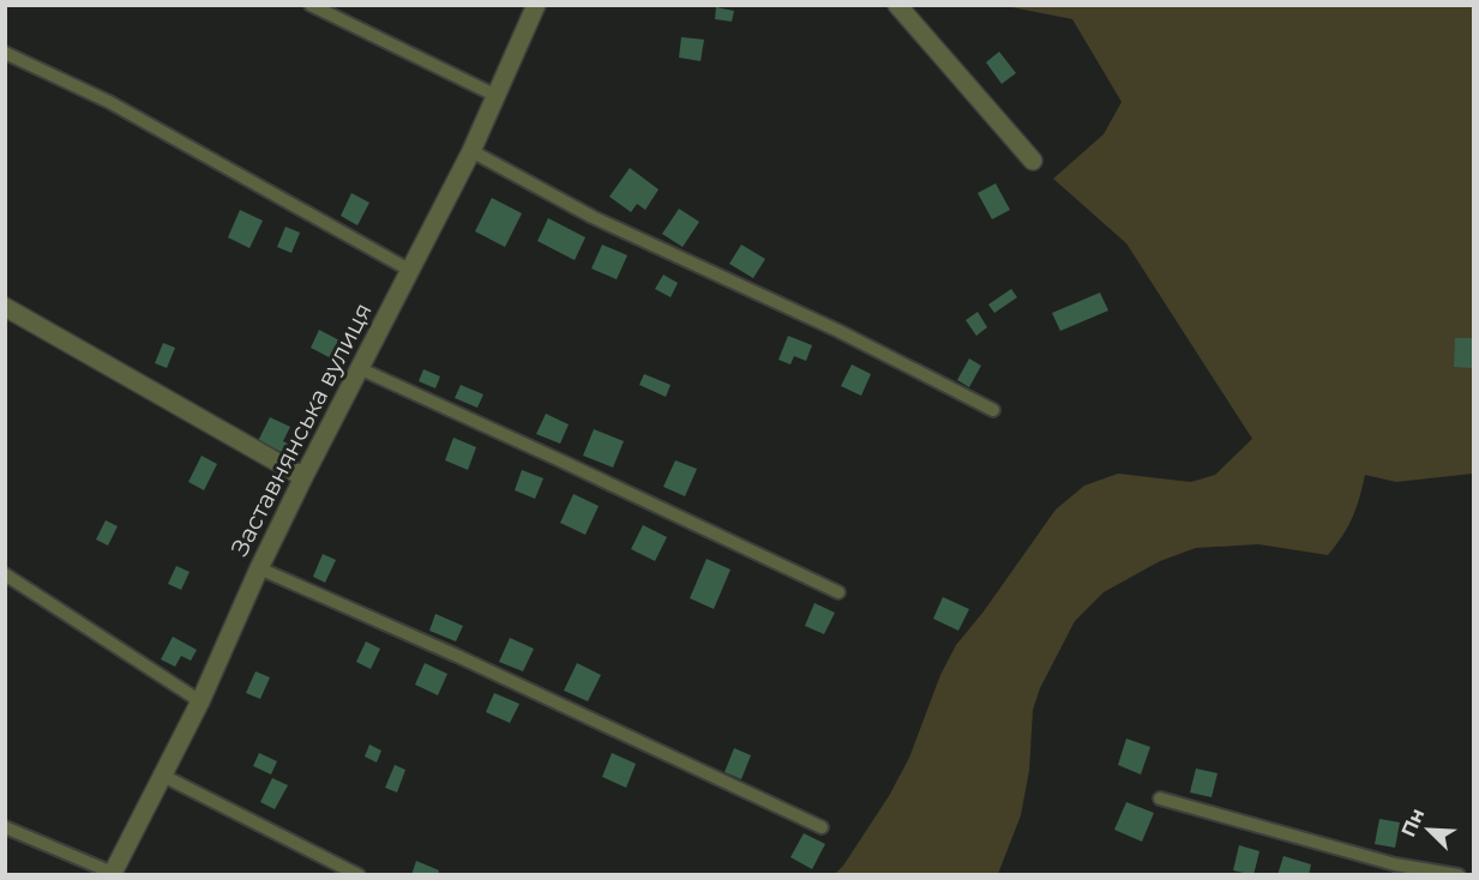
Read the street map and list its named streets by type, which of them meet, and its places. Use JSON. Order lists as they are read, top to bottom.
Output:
{
  "streets": {
    "street": ["Заставнянська вулиця"]
  },
  "north": "top left"
}
